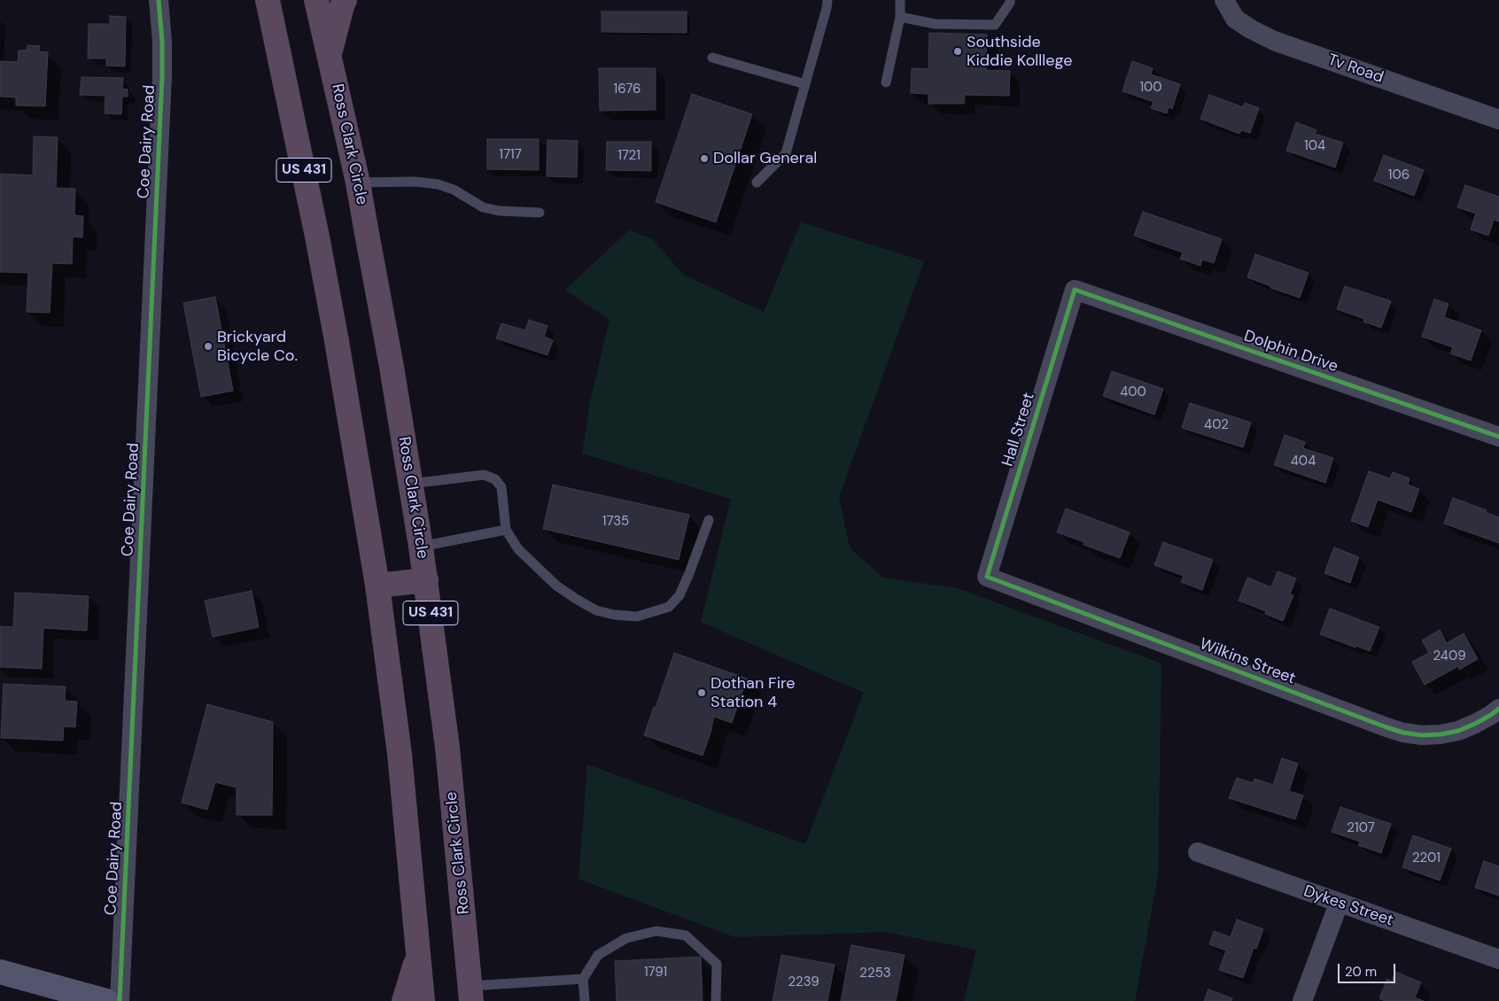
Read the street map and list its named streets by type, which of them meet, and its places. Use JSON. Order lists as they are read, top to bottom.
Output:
{
  "streets": {
    "highway": ["Ross Clark Circle", "US 431"],
    "street": [
      "Tv Road",
      "Coe Dairy Road",
      "Dolphin Drive",
      "Hall Street",
      "Wilkins Street",
      "Dykes Street"
    ]
  },
  "crossings": [
    ["Dolphin Drive", "Hall Street"],
    ["Hall Street", "Wilkins Street"]
  ],
  "places": [
    "Southside Kiddie Kolllege",
    "Dollar General",
    "Brickyard Bicycle Co.",
    "Dothan Fire Station 4"
  ],
  "house_numbers": [
    "100",
    "1676",
    "104",
    "1717",
    "1721",
    "106",
    "400",
    "402",
    "404",
    "1735",
    "2409",
    "2107",
    "2201",
    "1791",
    "2253",
    "2239"
  ],
  "scale_bar": "20 m"
}
